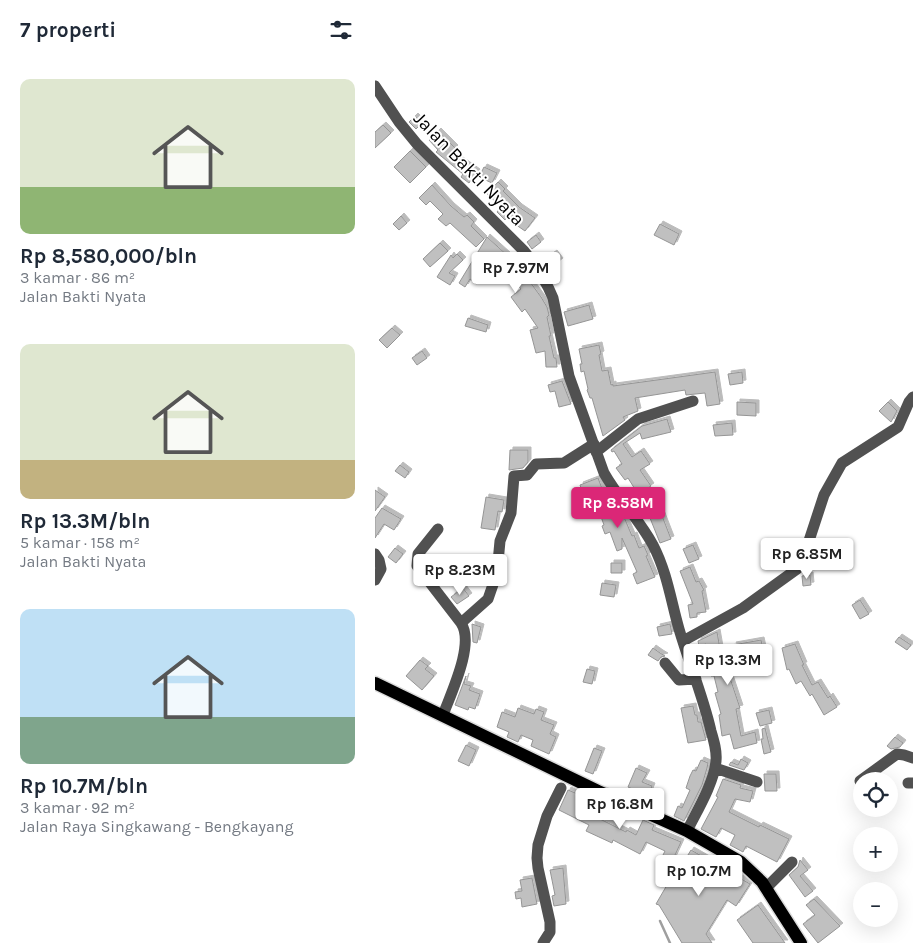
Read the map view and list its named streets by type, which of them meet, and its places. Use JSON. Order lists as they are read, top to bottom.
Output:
{
  "streets": {
    "street": ["Jalan Bakti Nyata"]
  },
  "page": {
    "heading": "7 properti",
    "list": [
      {
        "name": "Rp 8,580,000/bln",
        "note": "3 kamar · 86 m² · Jalan Bakti Nyata"
      },
      {
        "name": "Rp 13.3M/bln",
        "note": "5 kamar · 158 m² · Jalan Bakti Nyata"
      },
      {
        "name": "Rp 10.7M/bln",
        "note": "3 kamar · 92 m² · Jalan Raya Singkawang - Bengkayang"
      }
    ],
    "price": [
      "Rp 7.97M",
      "Rp 8.58M",
      "Rp 6.85M",
      "Rp 8.23M",
      "Rp 13.3M",
      "Rp 16.8M",
      "Rp 10.7M"
    ],
    "map_buttons": ["+", "−"]
  }
}
